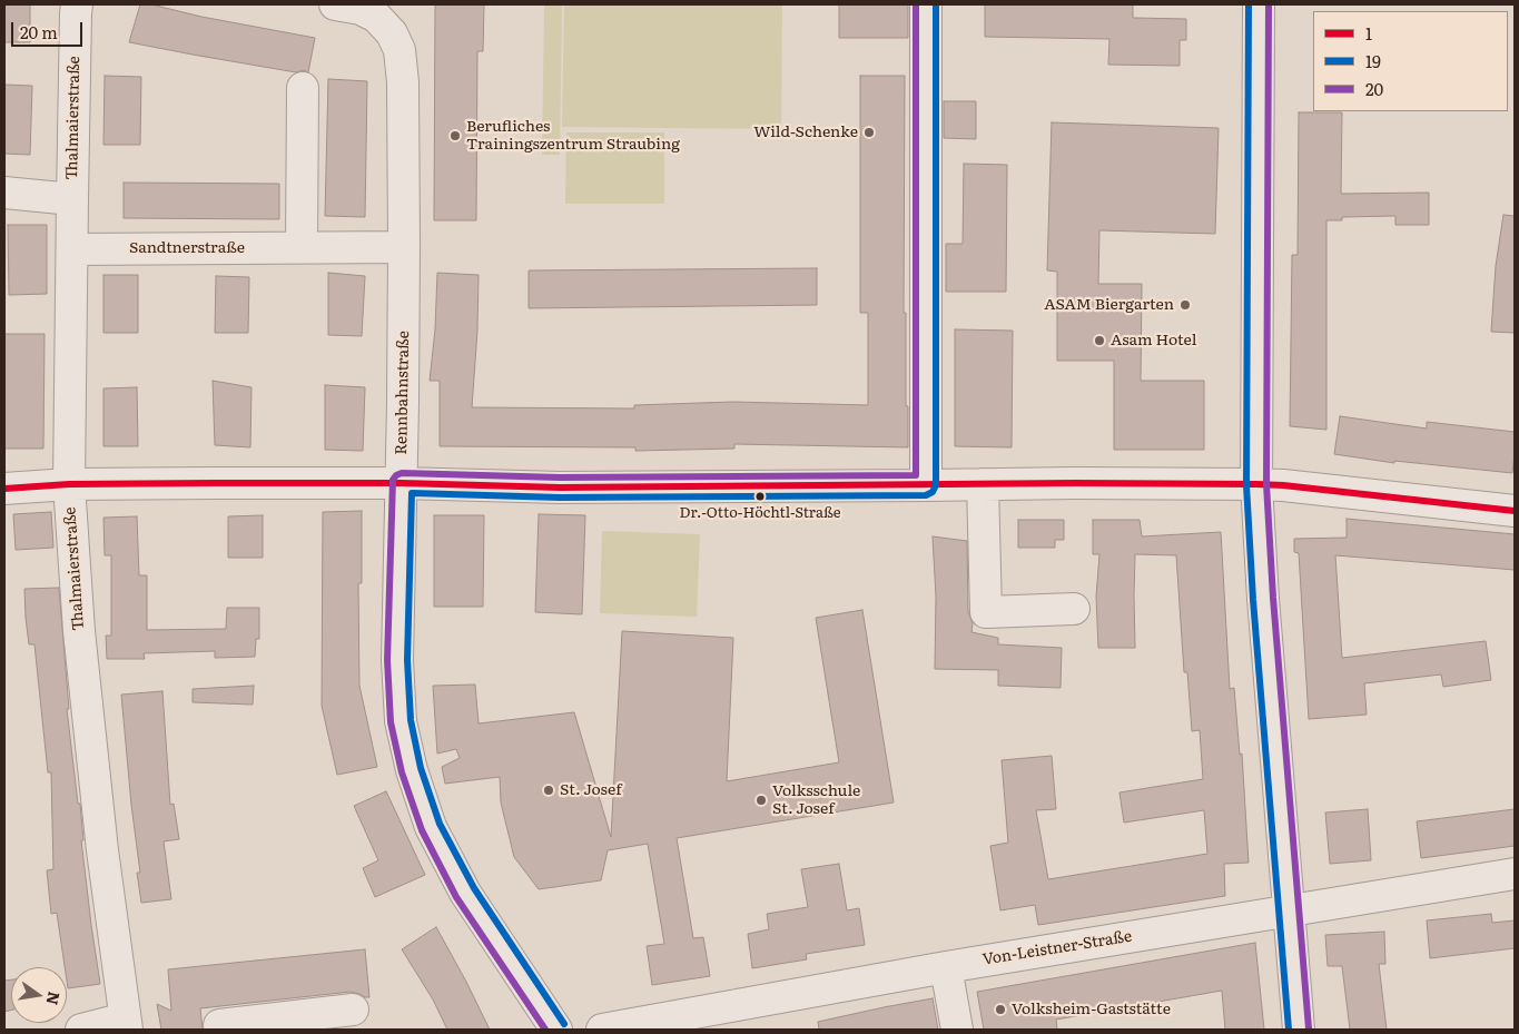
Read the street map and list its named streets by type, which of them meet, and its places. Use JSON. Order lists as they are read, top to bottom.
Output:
{
  "streets": {
    "street": [
      "Thalmaierstraße",
      "Sandtnerstraße",
      "Rennbahnstraße",
      "Von-Leistner-Straße"
    ]
  },
  "crossings": [
    ["Thalmaierstraße", "Sandtnerstraße"],
    ["Sandtnerstraße", "Rennbahnstraße"]
  ],
  "places": [
    "Wild-Schenke",
    "Berufliches Trainingszentrum Straubing",
    "ASAM Biergarten",
    "Asam Hotel",
    "Dr.-Otto-Höchtl-Straße",
    "St. Josef",
    "Volksschule St. Josef",
    "Volksheim-Gaststätte"
  ],
  "lines": ["transit line 19", "transit line 20", "transit line 1"],
  "legend": ["1", "19", "20"],
  "scale_bar": "20 m",
  "north": "right"
}
